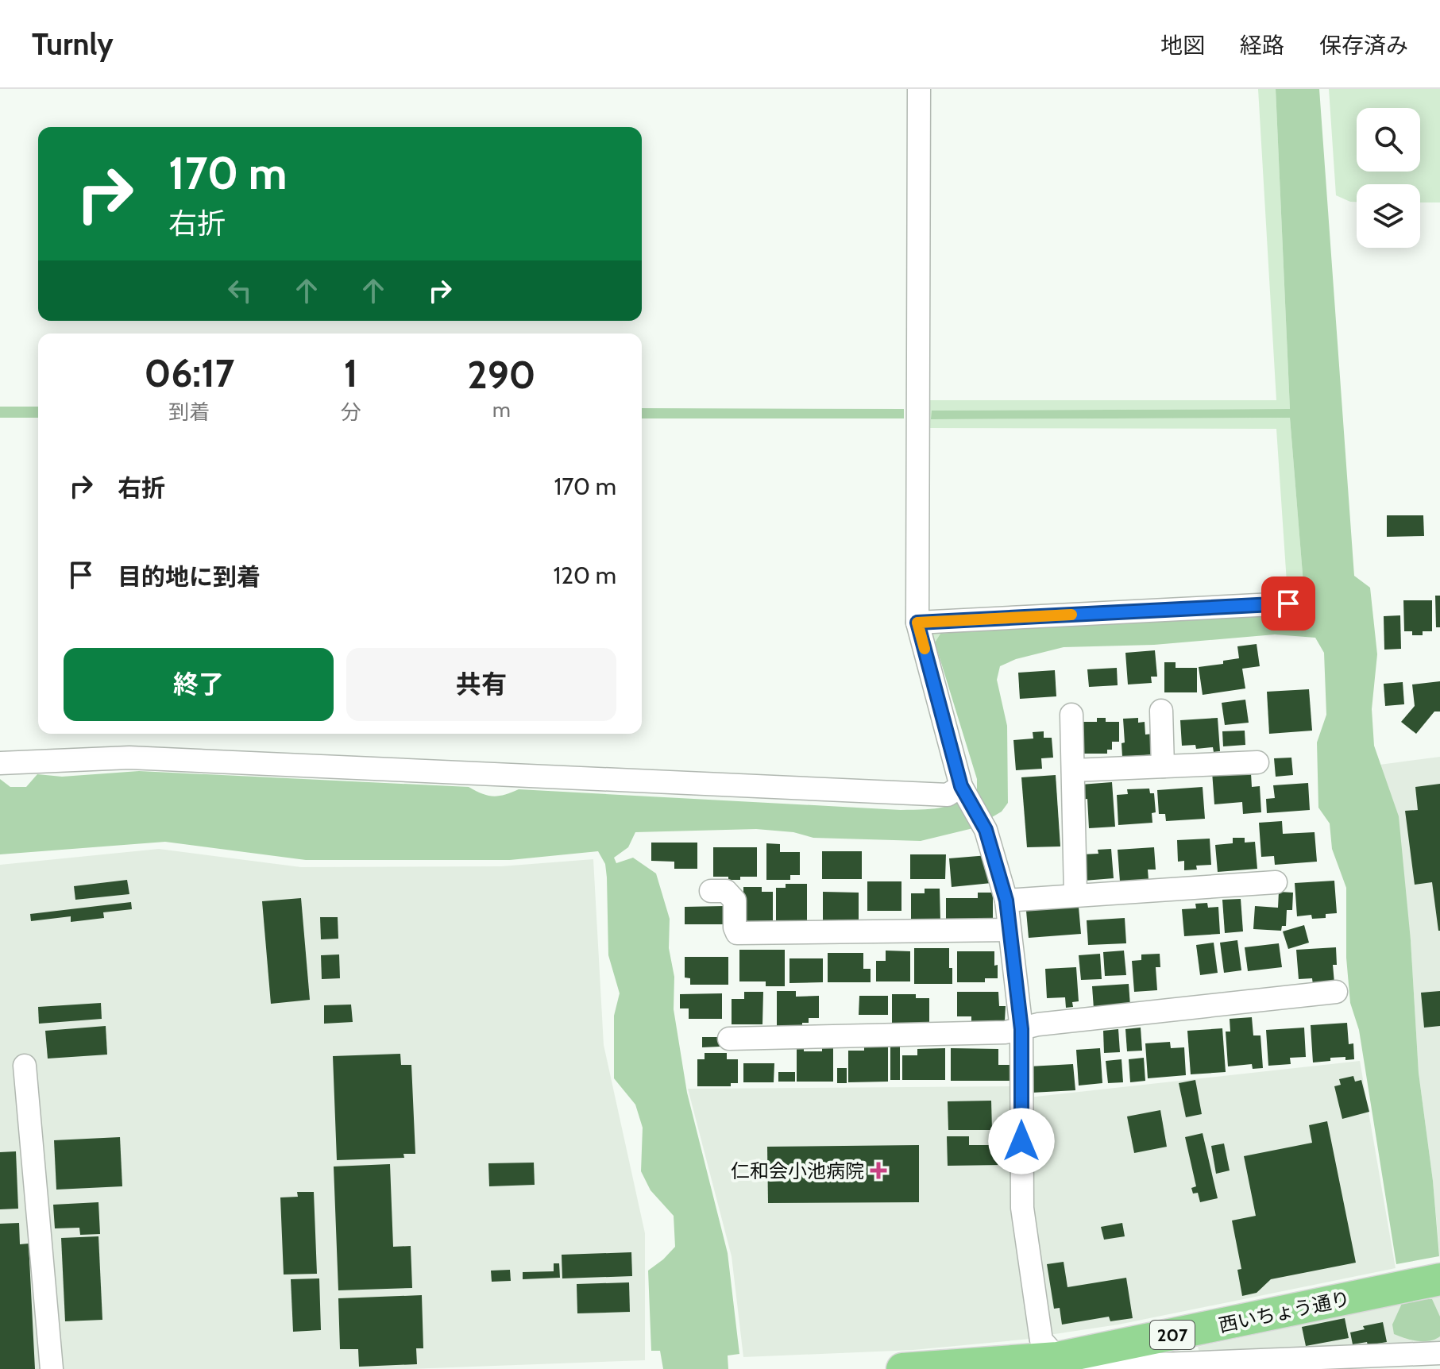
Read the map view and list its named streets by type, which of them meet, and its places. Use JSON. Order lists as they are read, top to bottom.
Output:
{
  "streets": {
    "highway": ["西いちょう通り", "207"]
  },
  "places": {
    "health": ["仁和会小池病院"]
  },
  "page": {
    "header": "Turnly",
    "nav": ["地図", "経路", "保存済み"],
    "turn": ["170 m", "右折"],
    "eta": [
      "06:17",
      "到着",
      "1",
      "分",
      "290",
      "m"
    ],
    "list": [
      {
        "name": "右折",
        "value": "170 m"
      },
      {
        "name": "目的地に到着",
        "value": "120 m"
      }
    ],
    "buttons": ["終了", "共有"]
  }
}
